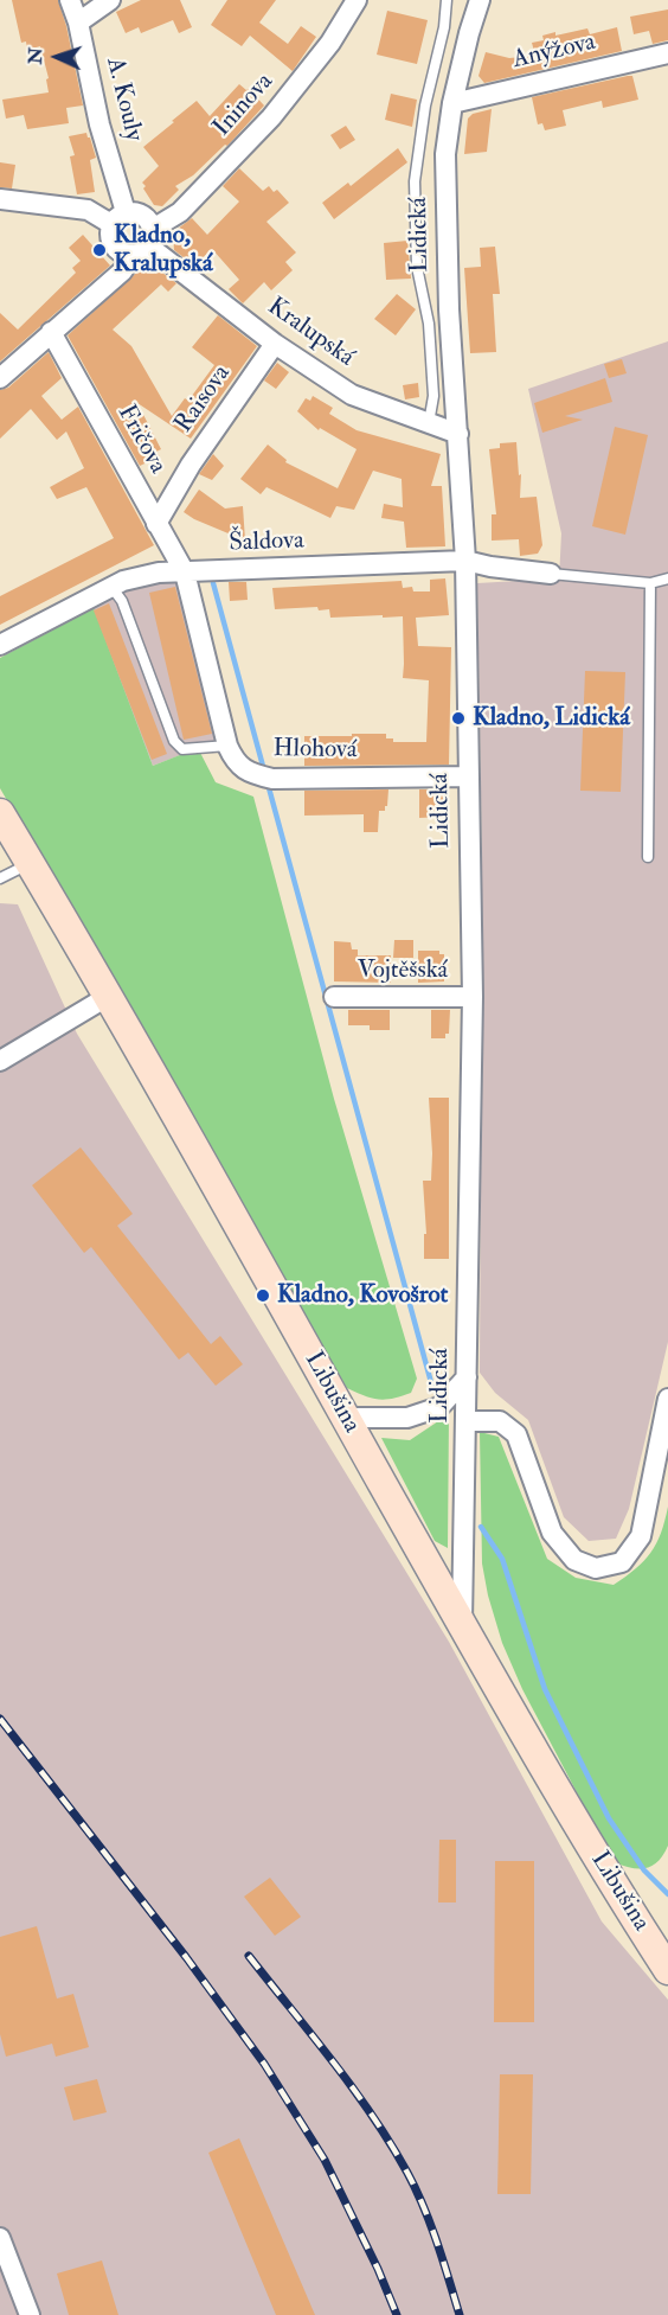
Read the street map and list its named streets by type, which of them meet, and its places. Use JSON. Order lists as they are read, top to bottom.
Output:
{
  "streets": {
    "main road": ["Libušina"],
    "street": [
      "Anýžova",
      "A. Kouly",
      "Ininova",
      "Lidická",
      "Kralupská",
      "Raisova",
      "Fričova",
      "Šaldova",
      "Hlohová",
      "Vojtěšská"
    ]
  },
  "crossings": [
    ["Anýžova", "Lidická"],
    ["A. Kouly", "Ininova"],
    ["A. Kouly", "Kralupská"],
    ["Ininova", "Kralupská"],
    ["Ininova", "Fričova"],
    ["Lidická", "Kralupská"],
    ["Lidická", "Šaldova"],
    ["Lidická", "Hlohová"],
    ["Lidická", "Vojtěšská"],
    ["Lidická", "Libušina"],
    ["Kralupská", "Raisova"],
    ["Raisova", "Fričova"],
    ["Fričova", "Šaldova"],
    ["Fričova", "Hlohová"],
    ["Šaldova", "Hlohová"]
  ],
  "places": ["Kladno, Kralupská", "Kladno, Lidická", "Kladno, Kovošrot"],
  "north": "left"
}
